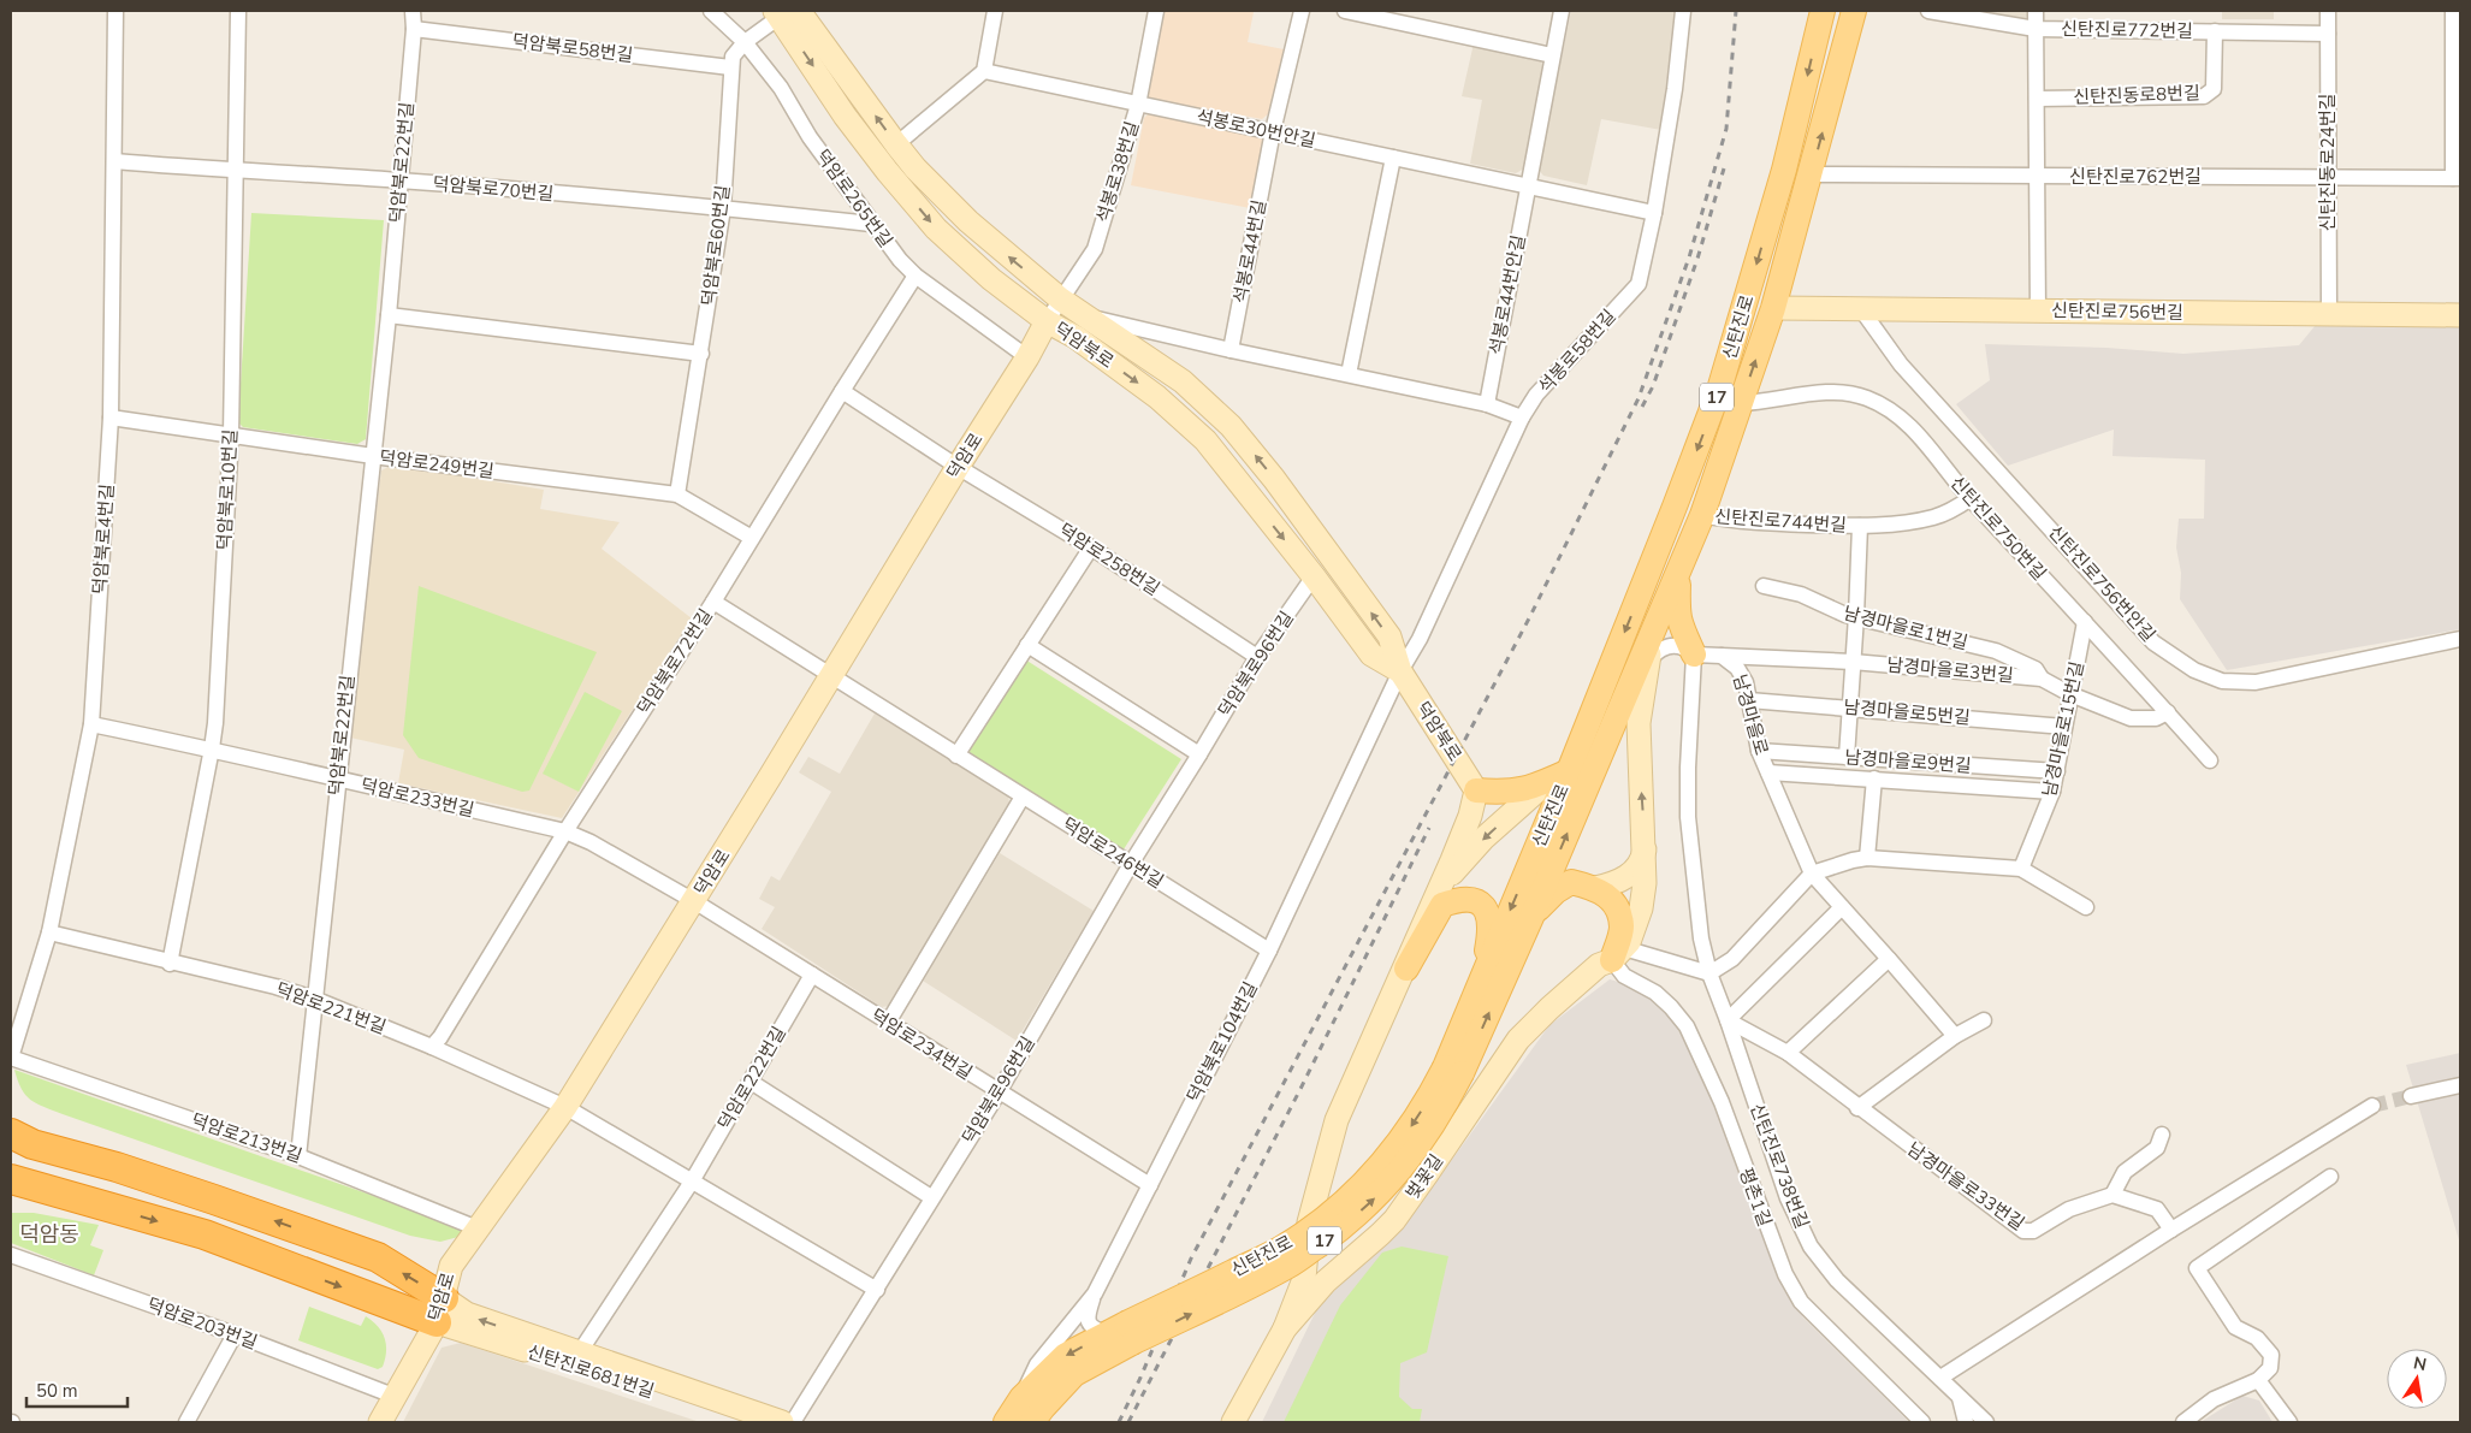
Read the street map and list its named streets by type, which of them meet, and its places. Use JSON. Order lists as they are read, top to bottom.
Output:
{
  "streets": {
    "main road": ["신탄진로", "17"],
    "street": [
      "신탄진로772번길",
      "덕암북로58번길",
      "신탄진동로8번길",
      "석봉로30번안길",
      "덕암북로22번길",
      "신탄진동로24번길",
      "석봉로38번길",
      "신탄진로762번길",
      "덕암북로70번길",
      "덕암로265번길",
      "덕암북로60번길",
      "석봉로44번길",
      "석봉로44번안길",
      "신탄진로756번길",
      "덕암북로",
      "석봉로58번길",
      "덕암로",
      "덕암로249번길",
      "덕암북로10번길",
      "신탄진로744번길",
      "신탄진로750번길",
      "덕암북로4번길",
      "덕암로258번길",
      "신탄진로756번안길",
      "남경마을로1번길",
      "덕암북로72번길",
      "덕암북로96번길",
      "남경마을로3번길",
      "남경마을로5번길",
      "남경마을로",
      "남경마을로15번길",
      "남경마을로9번길",
      "덕암로233번길",
      "덕암로246번길",
      "덕암로221번길",
      "덕암북로104번길",
      "덕암로234번길",
      "덕암로222번길",
      "덕암로213번길",
      "신탄진로738번길",
      "벚꽃길",
      "남경마을로33번길",
      "평촌1길",
      "덕암로203번길",
      "신탄진로681번길"
    ]
  },
  "crossings": [
    ["신탄진로772번길", "신탄진동로8번길"],
    ["신탄진로772번길", "신탄진동로24번길"],
    ["덕암북로58번길", "덕암북로22번길"],
    ["덕암북로58번길", "덕암북로60번길"],
    ["석봉로30번안길", "석봉로38번길"],
    ["석봉로30번안길", "석봉로44번길"],
    ["석봉로30번안길", "석봉로44번안길"],
    ["석봉로30번안길", "석봉로58번길"],
    ["덕암북로22번길", "덕암북로70번길"],
    ["덕암북로22번길", "덕암로249번길"],
    ["덕암북로22번길", "덕암로233번길"],
    ["덕암북로22번길", "덕암로221번길"],
    ["덕암북로22번길", "덕암로213번길"],
    ["신탄진동로24번길", "신탄진로762번길"],
    ["신탄진동로24번길", "신탄진로756번길"],
    ["석봉로38번길", "덕암북로"],
    ["석봉로38번길", "덕암로"],
    ["신탄진로762번길", "신탄진로"],
    ["덕암북로70번길", "덕암로265번길"],
    ["덕암북로70번길", "덕암북로60번길"],
    ["덕암북로70번길", "덕암북로10번길"],
    ["덕암북로70번길", "덕암북로4번길"],
    ["덕암로265번길", "덕암북로60번길"],
    ["덕암로265번길", "덕암로"],
    ["덕암로265번길", "덕암북로72번길"],
    ["덕암북로60번길", "덕암북로"],
    ["덕암북로60번길", "덕암로249번길"],
    ["신탄진로756번길", "신탄진로"],
    ["신탄진로756번길", "신탄진로756번안길"],
    ["신탄진로", "덕암북로"],
    ["신탄진로", "신탄진로744번길"],
    ["신탄진로", "신탄진로750번길"],
    ["신탄진로", "덕암북로104번길"],
    ["신탄진로", "벚꽃길"],
    ["덕암북로", "석봉로58번길"],
    ["덕암북로", "덕암로"],
    ["덕암북로", "덕암북로96번길"],
    ["덕암북로", "덕암북로104번길"],
    ["석봉로58번길", "덕암북로104번길"],
    ["덕암로", "덕암로258번길"],
    ["덕암로", "덕암로233번길"],
    ["덕암로", "덕암로246번길"],
    ["덕암로", "덕암로221번길"],
    ["덕암로", "덕암로234번길"],
    ["덕암로", "덕암로213번길"],
    ["덕암로", "덕암로203번길"],
    ["덕암로", "신탄진로681번길"],
    ["덕암로249번길", "덕암북로10번길"],
    ["덕암로249번길", "덕암북로4번길"],
    ["덕암로249번길", "덕암북로72번길"],
    ["덕암북로10번길", "덕암로233번길"],
    ["덕암북로10번길", "덕암로221번길"],
    ["신탄진로744번길", "신탄진로750번길"],
    ["신탄진로744번길", "남경마을로1번길"],
    ["신탄진로744번길", "남경마을로3번길"],
    ["신탄진로744번길", "남경마을로5번길"],
    ["신탄진로744번길", "남경마을로9번길"],
    ["신탄진로750번길", "남경마을로3번길"],
    ["신탄진로750번길", "남경마을로15번길"],
    ["덕암북로4번길", "덕암로233번길"],
    ["덕암북로4번길", "덕암로221번길"],
    ["덕암북로4번길", "덕암로213번길"],
    ["덕암로258번길", "덕암북로72번길"],
    ["덕암로258번길", "덕암북로96번길"],
    ["남경마을로1번길", "남경마을로3번길"],
    ["덕암북로72번길", "덕암로233번길"],
    ["덕암북로72번길", "덕암로246번길"],
    ["덕암북로72번길", "덕암로221번길"],
    ["덕암북로96번길", "덕암로246번길"],
    ["덕암북로96번길", "덕암로234번길"],
    ["남경마을로3번길", "남경마을로"],
    ["남경마을로3번길", "남경마을로15번길"],
    ["남경마을로5번길", "남경마을로"],
    ["남경마을로5번길", "남경마을로15번길"],
    ["남경마을로", "남경마을로9번길"],
    ["남경마을로", "신탄진로738번길"],
    ["남경마을로15번길", "남경마을로9번길"],
    ["덕암로233번길", "덕암로234번길"],
    ["덕암로246번길", "덕암북로104번길"],
    ["덕암북로104번길", "덕암로234번길"],
    ["덕암로234번길", "덕암로222번길"],
    ["덕암로222번길", "신탄진로681번길"],
    ["벚꽃길", "평촌1길"]
  ],
  "districts": ["덕암동"],
  "scale_bar": "50 m",
  "north": "top"
}
